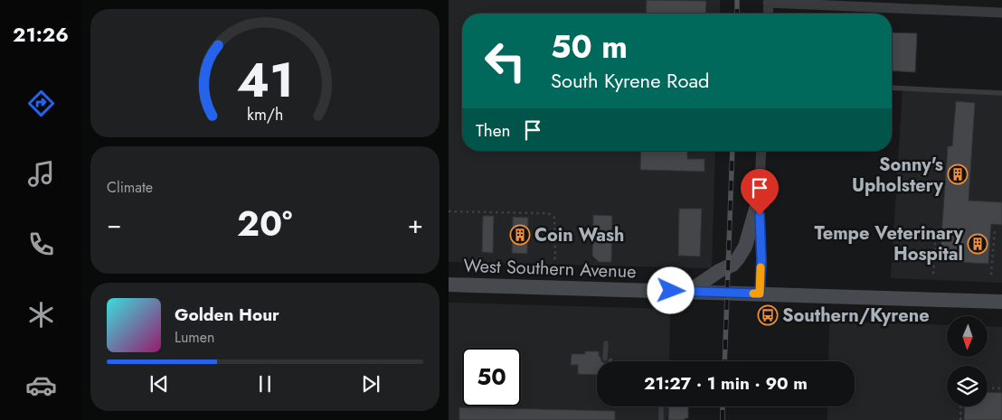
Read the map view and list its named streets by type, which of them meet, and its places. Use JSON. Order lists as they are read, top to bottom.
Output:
{
  "streets": {
    "main road": ["West Southern Avenue"]
  },
  "places": {
    "building": ["Sonny's Upholstery", "Coin Wash", "Tempe Veterinary Hospital"],
    "bus stop": ["Southern/Kyrene"]
  },
  "north": "bottom",
  "page": {
    "tabs": "21:26",
    "turn": ["50 m", "South Kyrene Road"],
    "then": "Then",
    "tile": "Climate",
    "heat": ["−", "20°", "+"],
    "song": ["Golden Hour", "Lumen"],
    "limit": "50",
    "trip": "21:27 · 1 min · 90 m",
    "gauge": ["41", "km/h"]
  }
}
